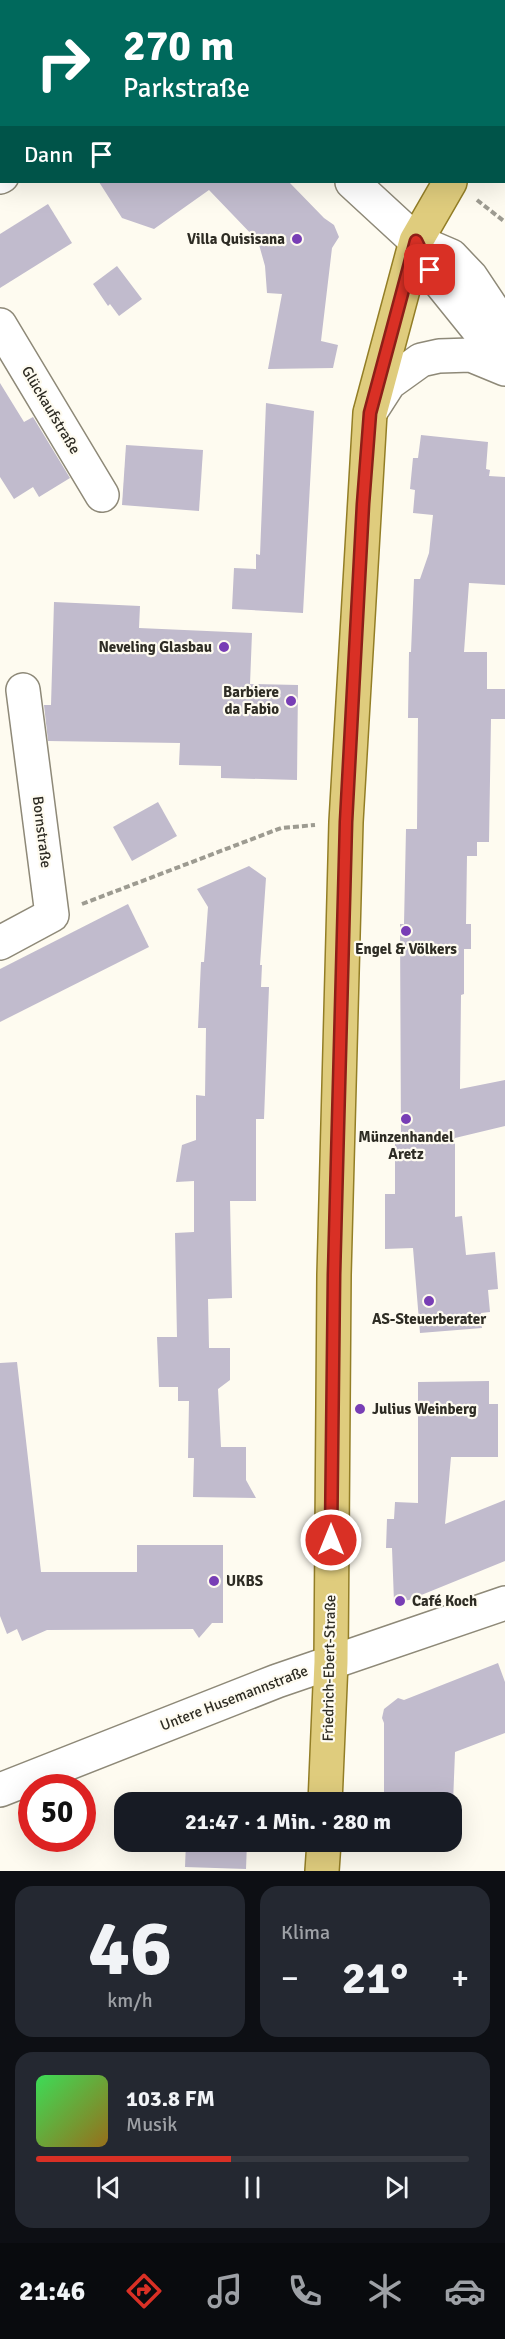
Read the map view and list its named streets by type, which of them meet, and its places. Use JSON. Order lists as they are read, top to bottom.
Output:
{
  "streets": {
    "main road": ["Friedrich-Ebert-Straße"],
    "street": ["Glückaufstraße", "Bornstraße", "Untere Husemannstraße"]
  },
  "crossings": [
    ["Friedrich-Ebert-Straße", "Untere Husemannstraße"]
  ],
  "places": [
    "Villa Quisisana",
    "Neveling Glasbau",
    "Barbiere da Fabio",
    "Engel & Völkers",
    "Münzenhandel Aretz",
    "AS-Steuerberater",
    "Julius Weinberg",
    "UKBS",
    "Café Koch"
  ],
  "page": {
    "turn": ["270 m", "Parkstraße"],
    "then": "Dann",
    "limit": "50",
    "trip": "21:47 · 1 Min. · 280 m",
    "tile": [
      ["46", "km/h"],
      "Klima"
    ],
    "heat": ["−", "21°", "+"],
    "song": ["103.8 FM", "Musik"],
    "tabs": "21:46"
  }
}
